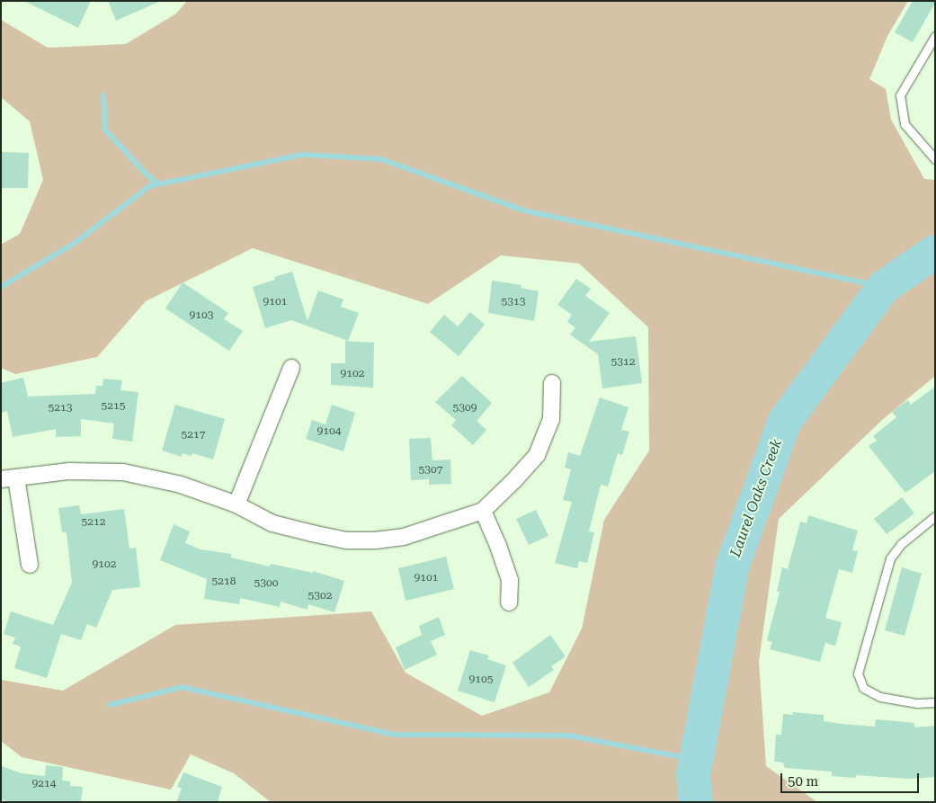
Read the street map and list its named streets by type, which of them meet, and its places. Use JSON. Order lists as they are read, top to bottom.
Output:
{
  "water": ["Laurel Oaks Creek"],
  "house_numbers": [
    "9101",
    "5313",
    "9103",
    "5312",
    "9102",
    "5215",
    "5213",
    "5309",
    "9104",
    "5217",
    "5307",
    "5212",
    "9102",
    "9101",
    "5218",
    "5300",
    "5302",
    "9105",
    "9214"
  ],
  "scale_bar": "50 m"
}
